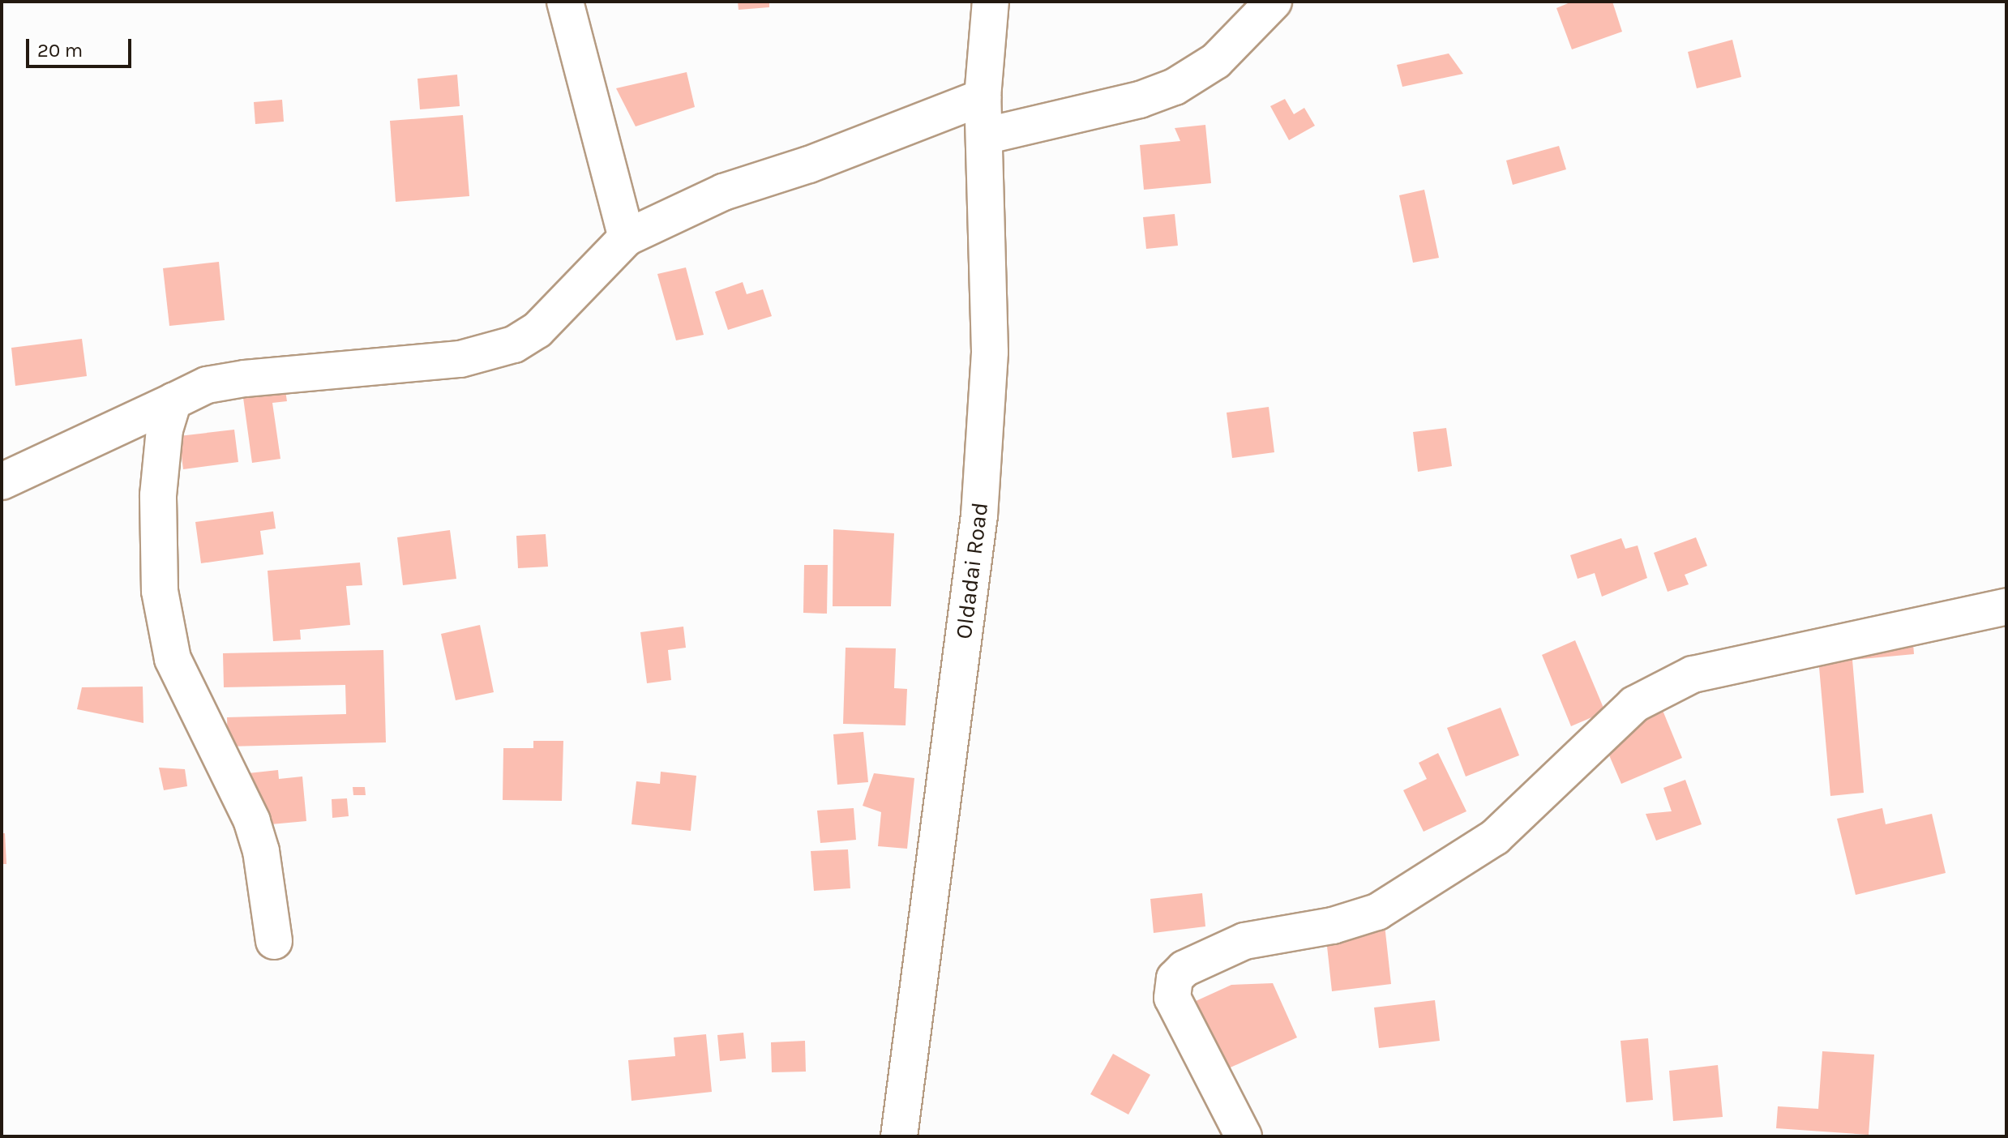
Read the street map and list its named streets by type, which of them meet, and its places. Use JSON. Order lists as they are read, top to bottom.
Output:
{
  "streets": {
    "street": ["Oldadai Road"]
  },
  "scale_bar": "20 m"
}
